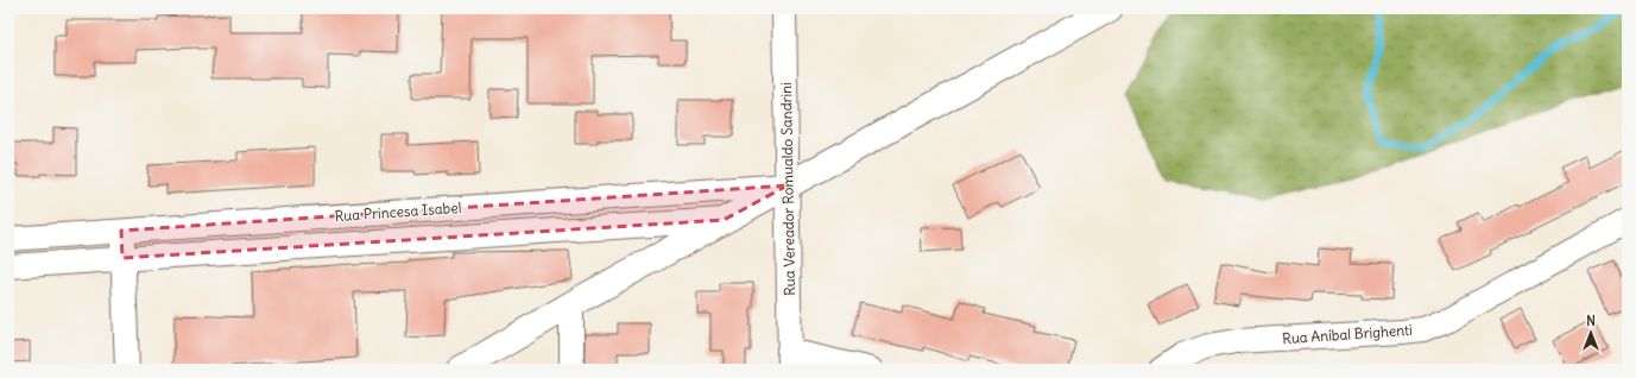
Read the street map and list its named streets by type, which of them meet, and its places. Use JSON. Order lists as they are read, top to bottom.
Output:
{
  "streets": {
    "street": ["Rua Vereador Romualdo Sandrini", "Rua Princesa Isabel", "Rua Aníbal Brighenti"]
  },
  "crossings": [
    ["Rua Vereador Romualdo Sandrini", "Rua Princesa Isabel"]
  ],
  "north": "top"
}
